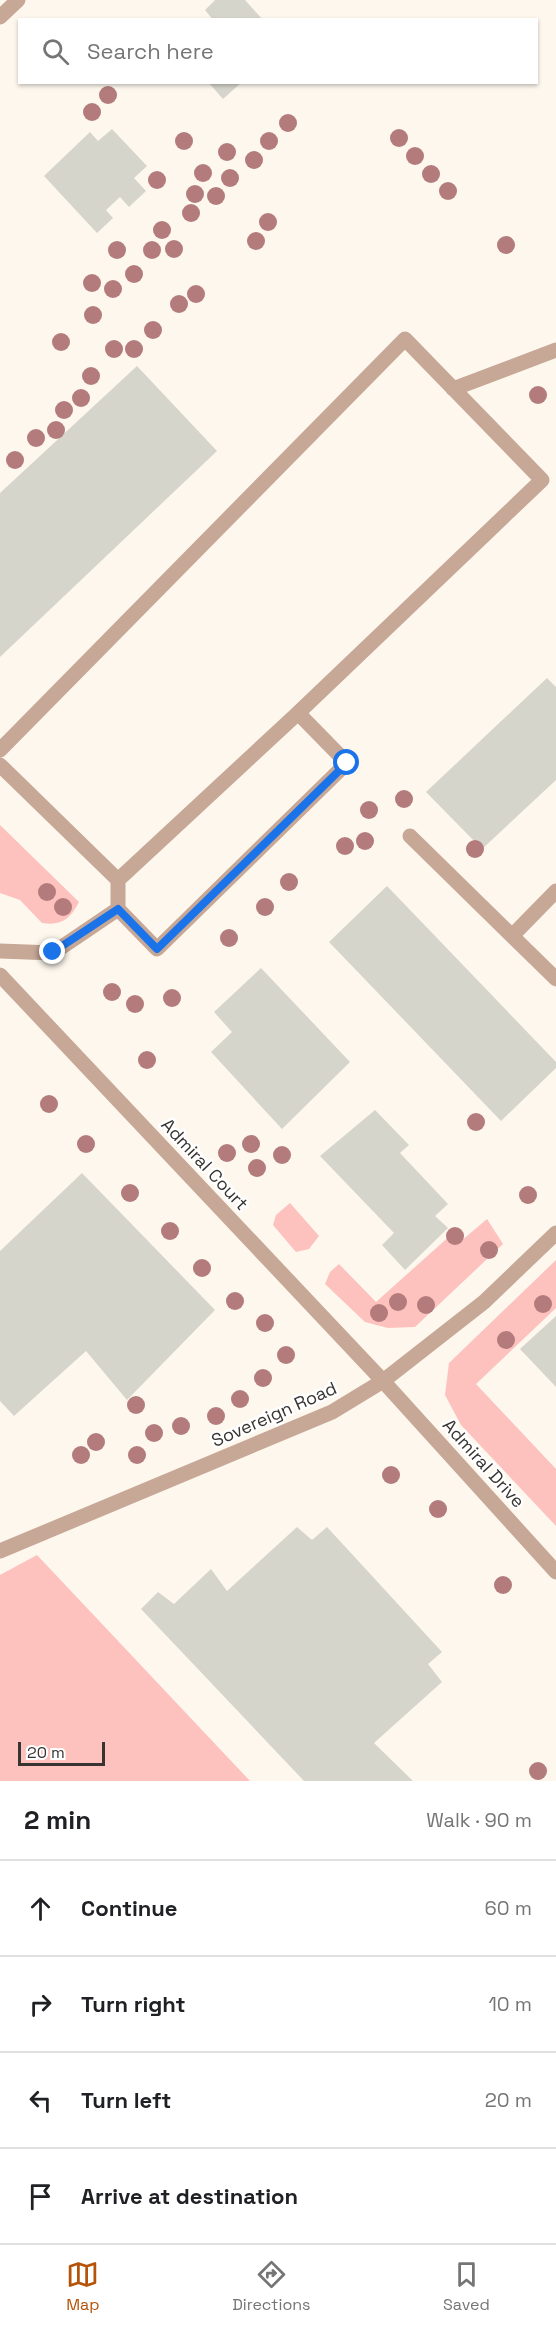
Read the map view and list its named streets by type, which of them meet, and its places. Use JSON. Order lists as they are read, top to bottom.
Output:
{
  "streets": {
    "street": ["Admiral Court", "Sovereign Road", "Admiral Drive"]
  },
  "crossings": [
    ["Admiral Court", "Sovereign Road"],
    ["Admiral Court", "Admiral Drive"],
    ["Sovereign Road", "Admiral Drive"]
  ],
  "scale_bar": "20 m",
  "page": {
    "search": "Search here",
    "scale": "20 m",
    "heading": ["2 min", "Walk · 90 m"],
    "list": [
      ["Continue", "60 m"],
      ["Turn right", "10 m"],
      ["Turn left", "20 m"],
      "Arrive at destination"
    ],
    "nav": ["Map", "Directions", "Saved"]
  }
}
